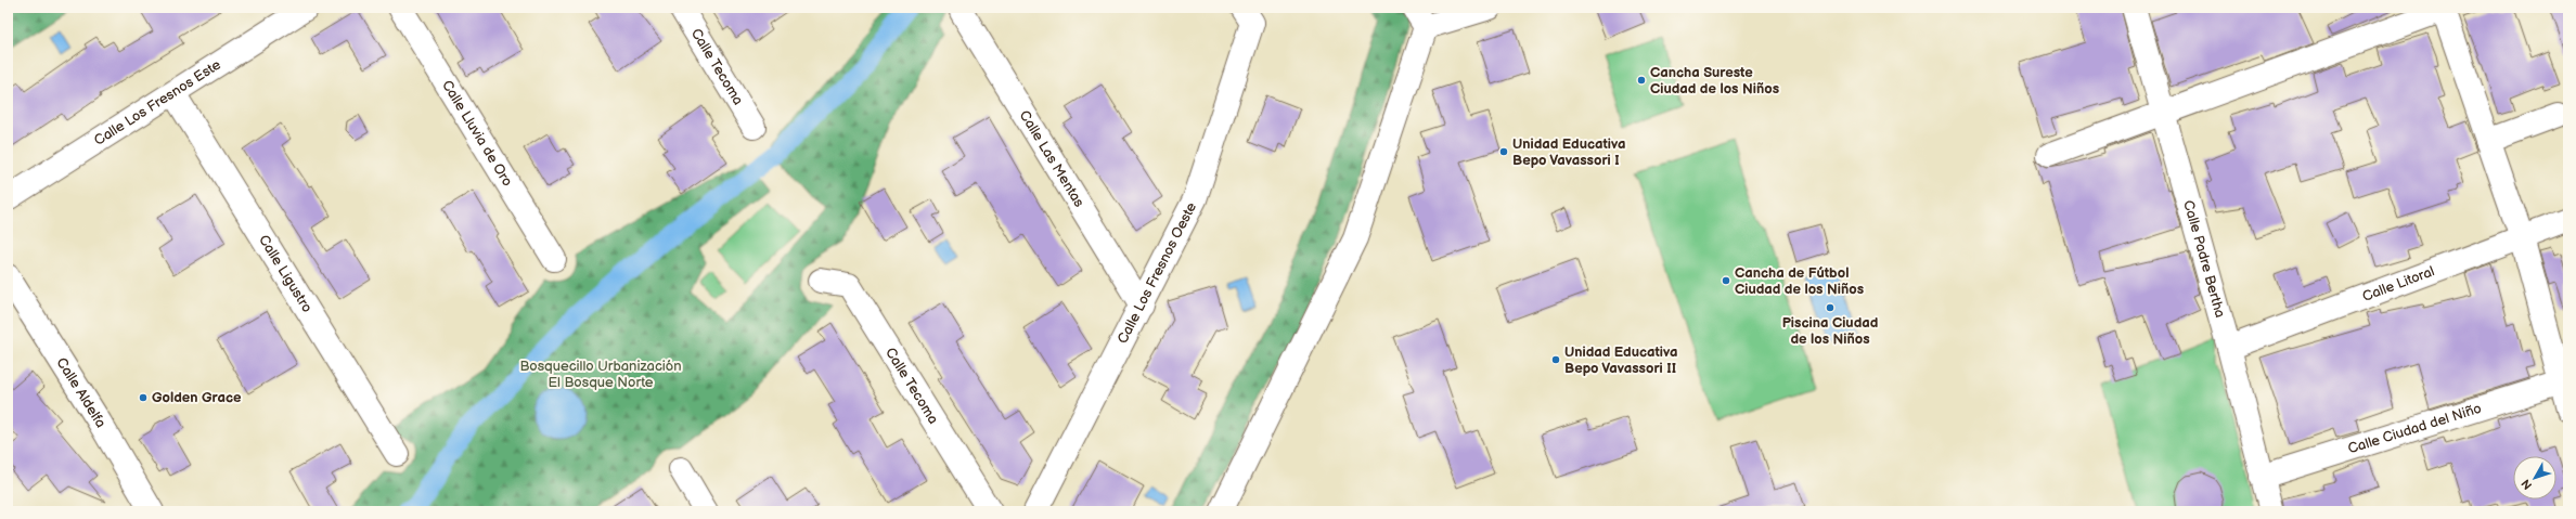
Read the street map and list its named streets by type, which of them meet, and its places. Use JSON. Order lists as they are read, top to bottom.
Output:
{
  "streets": {
    "street": [
      "Calle Tecoma",
      "Calle Los Fresnos Este",
      "Calle Lluvia de Oro",
      "Calle Las Mentas",
      "Calle Padre Bertha",
      "Calle Los Fresnos Oeste",
      "Calle Ligustro",
      "Calle Litoral",
      "Calle Aldelfa",
      "Calle Ciudad del Niño"
    ]
  },
  "crossings": [
    ["Calle Los Fresnos Este", "Calle Ligustro"],
    ["Calle Las Mentas", "Calle Los Fresnos Oeste"],
    ["Calle Padre Bertha", "Calle Litoral"],
    ["Calle Padre Bertha", "Calle Ciudad del Niño"]
  ],
  "parks": ["Bosquecillo Urbanización El Bosque Norte"],
  "places": [
    "Cancha Sureste Ciudad de los Niños",
    "Unidad Educativa Bepo Vavassori I",
    "Cancha de Fútbol Ciudad de los Niños",
    "Piscina Ciudad de los Niños",
    "Unidad Educativa Bepo Vavassori II",
    "Golden Grace"
  ],
  "north": "bottom left"
}
